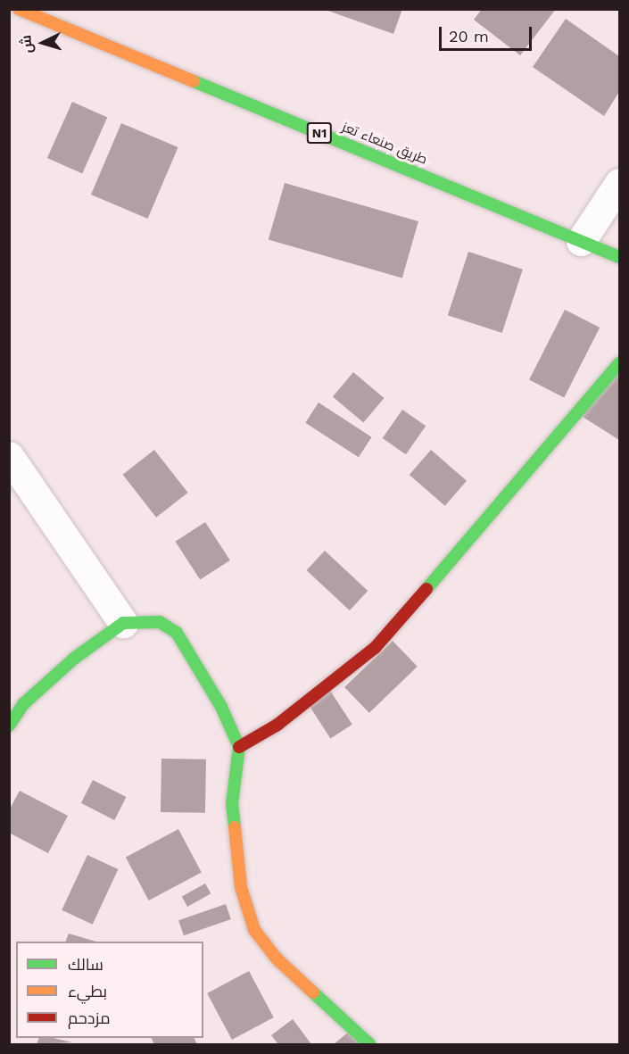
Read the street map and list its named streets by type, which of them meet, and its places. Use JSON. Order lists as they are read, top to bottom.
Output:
{
  "streets": {
    "main road": ["N1", "طريق صنعاء تعز"]
  },
  "legend": ["سالك", "بطيء", "مزدحم"],
  "scale_bar": "20 m",
  "north": "left"
}
